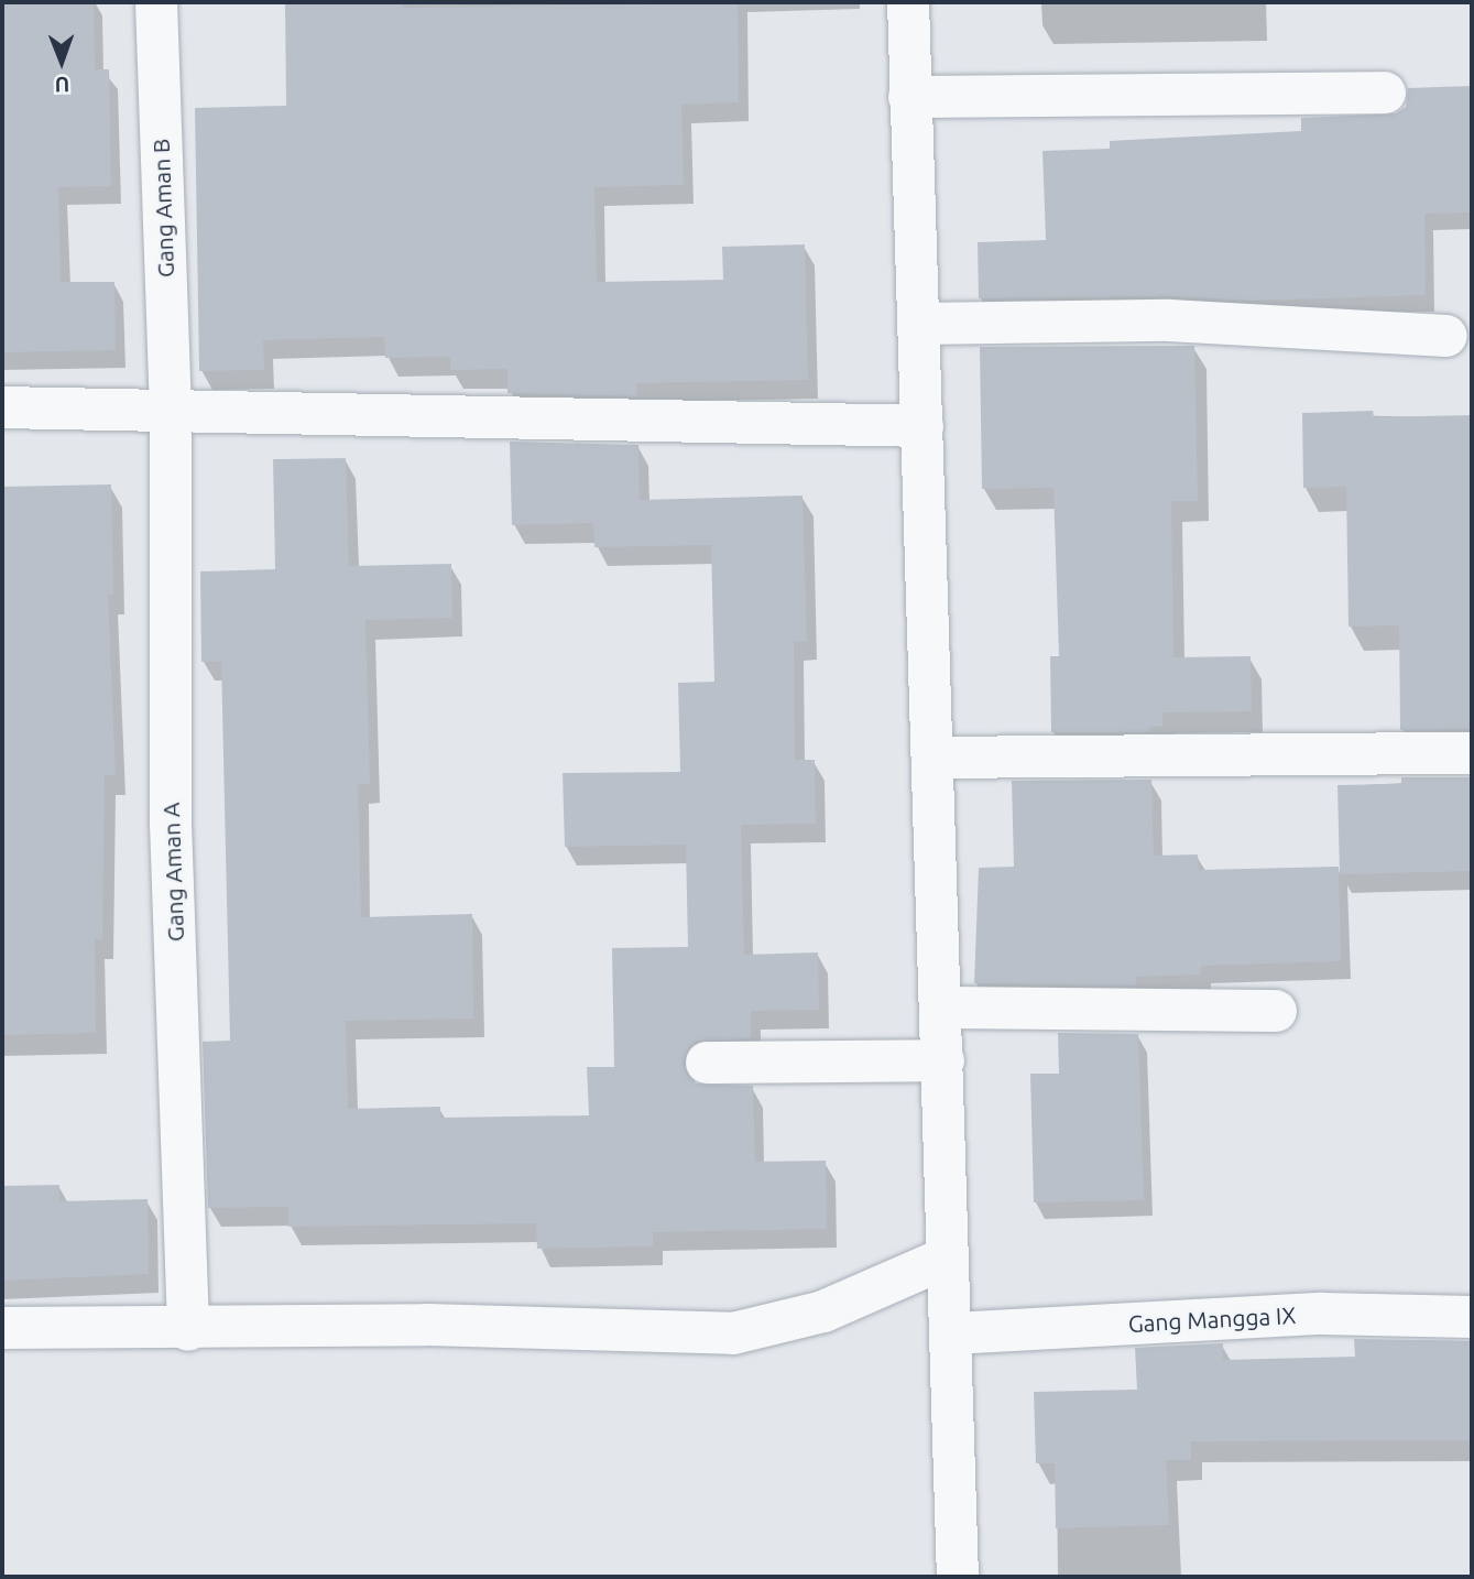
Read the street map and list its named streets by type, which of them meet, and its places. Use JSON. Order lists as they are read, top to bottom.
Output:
{
  "streets": {
    "street": ["Gang Aman B", "Gang Aman A", "Gang Mangga IX"]
  },
  "crossings": [
    ["Gang Aman B", "Gang Aman A"]
  ],
  "north": "bottom"
}
